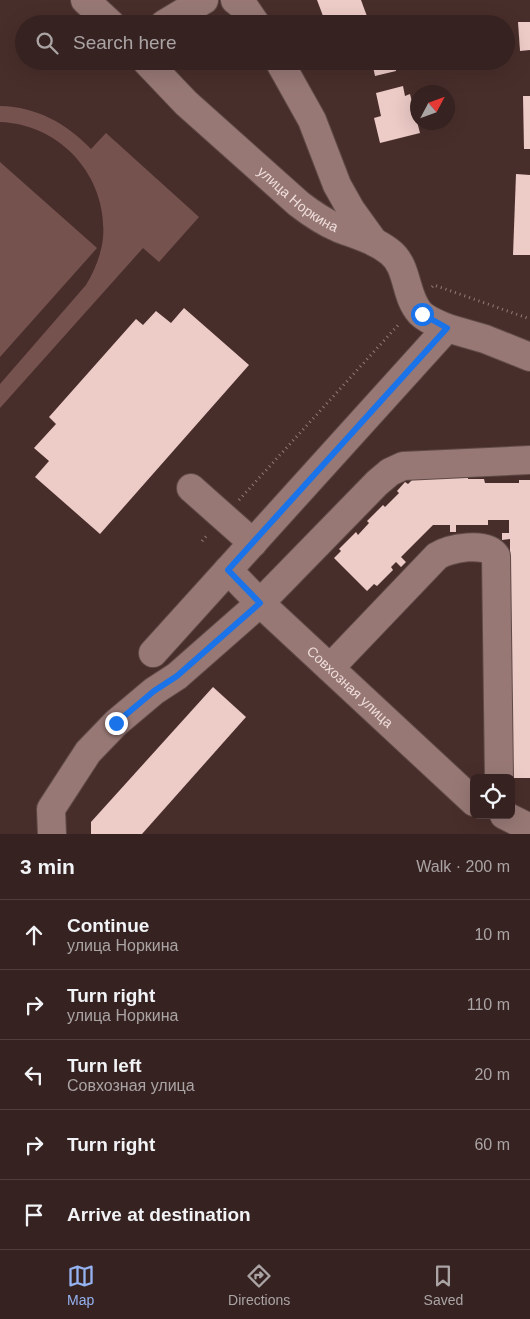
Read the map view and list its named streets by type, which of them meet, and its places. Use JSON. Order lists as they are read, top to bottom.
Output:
{
  "streets": {
    "street": ["улица Норкина", "Совхозная улица"]
  },
  "north": "top right",
  "page": {
    "search": "Search here",
    "heading": ["3 min", "Walk · 200 m"],
    "list": [
      ["Continue", "улица Норкина", "10 m"],
      ["Turn right", "улица Норкина", "110 m"],
      ["Turn left", "Совхозная улица", "20 m"],
      ["Turn right", "60 m"],
      "Arrive at destination"
    ],
    "nav": ["Map", "Directions", "Saved"]
  }
}
